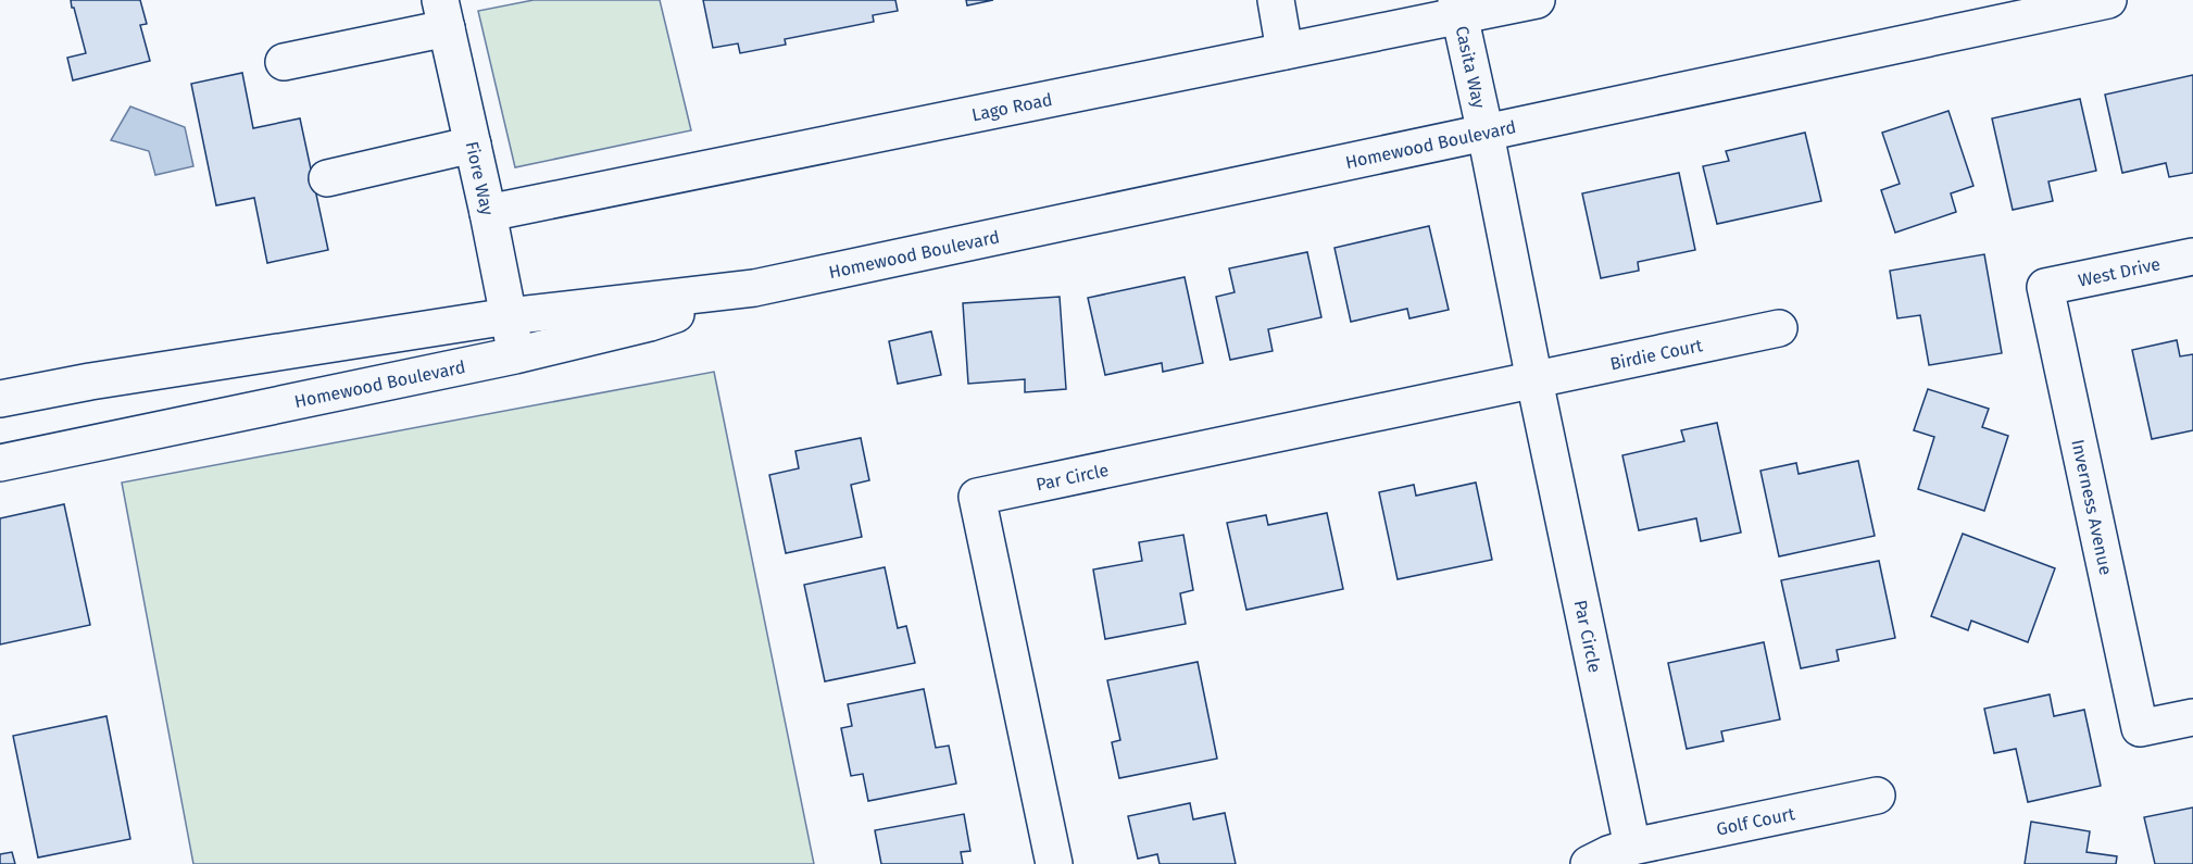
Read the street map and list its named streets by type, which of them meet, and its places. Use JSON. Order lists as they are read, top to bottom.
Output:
{
  "streets": {
    "street": [
      "Casita Way",
      "Lago Road",
      "Homewood Boulevard",
      "Fiore Way",
      "West Drive",
      "Birdie Court",
      "Par Circle",
      "Inverness Avenue",
      "Golf Court"
    ]
  },
  "crossings": [
    ["Casita Way", "Lago Road"],
    ["Casita Way", "Homewood Boulevard"],
    ["Casita Way", "Par Circle"],
    ["Lago Road", "Fiore Way"],
    ["Homewood Boulevard", "Fiore Way"],
    ["Homewood Boulevard", "Par Circle"],
    ["West Drive", "Inverness Avenue"],
    ["Birdie Court", "Par Circle"],
    ["Par Circle", "Golf Court"]
  ]
}
